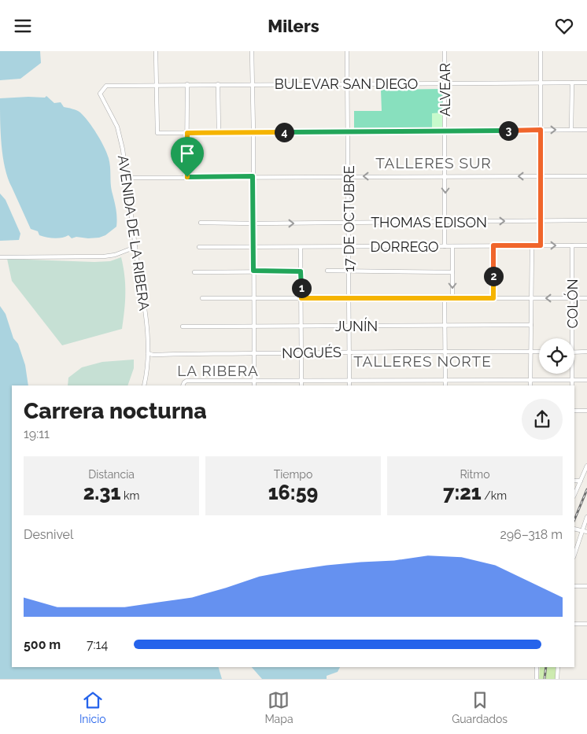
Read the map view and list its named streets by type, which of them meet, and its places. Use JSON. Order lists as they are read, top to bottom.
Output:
{
  "streets": {
    "street": [
      "BULEVAR SAN DIEGO",
      "ALVEAR",
      "17 DE OCTUBRE",
      "THOMAS EDISON",
      "AVENIDA DE LA RIBERA",
      "DORREGO",
      "COLÓN",
      "JUNÍN",
      "NOGUÉS"
    ]
  },
  "crossings": [
    ["BULEVAR SAN DIEGO", "ALVEAR"],
    ["BULEVAR SAN DIEGO", "17 DE OCTUBRE"],
    ["BULEVAR SAN DIEGO", "AVENIDA DE LA RIBERA"],
    ["ALVEAR", "THOMAS EDISON"],
    ["ALVEAR", "DORREGO"],
    ["17 DE OCTUBRE", "THOMAS EDISON"],
    ["17 DE OCTUBRE", "DORREGO"],
    ["17 DE OCTUBRE", "JUNÍN"],
    ["17 DE OCTUBRE", "NOGUÉS"],
    ["AVENIDA DE LA RIBERA", "NOGUÉS"],
    ["DORREGO", "COLÓN"]
  ],
  "one_way": ["THOMAS EDISON"],
  "districts": ["TALLERES SUR", "TALLERES NORTE", "LA RIBERA"],
  "page": {
    "header": "Milers",
    "pins": [
      "3",
      "4",
      "2",
      "1"
    ],
    "heading": ["Carrera nocturna", "19:11"],
    "stats": [
      ["Distancia", "2.31 km"],
      ["Tiempo", "16:59"],
      ["Ritmo", "7:21 /km"]
    ],
    "chart": ["Desnivel", "296–318 m"],
    "list": [
      {
        "name": "500 m",
        "note": "7:14"
      }
    ],
    "tabs": ["Inicio", "Mapa", "Guardados"]
  }
}
